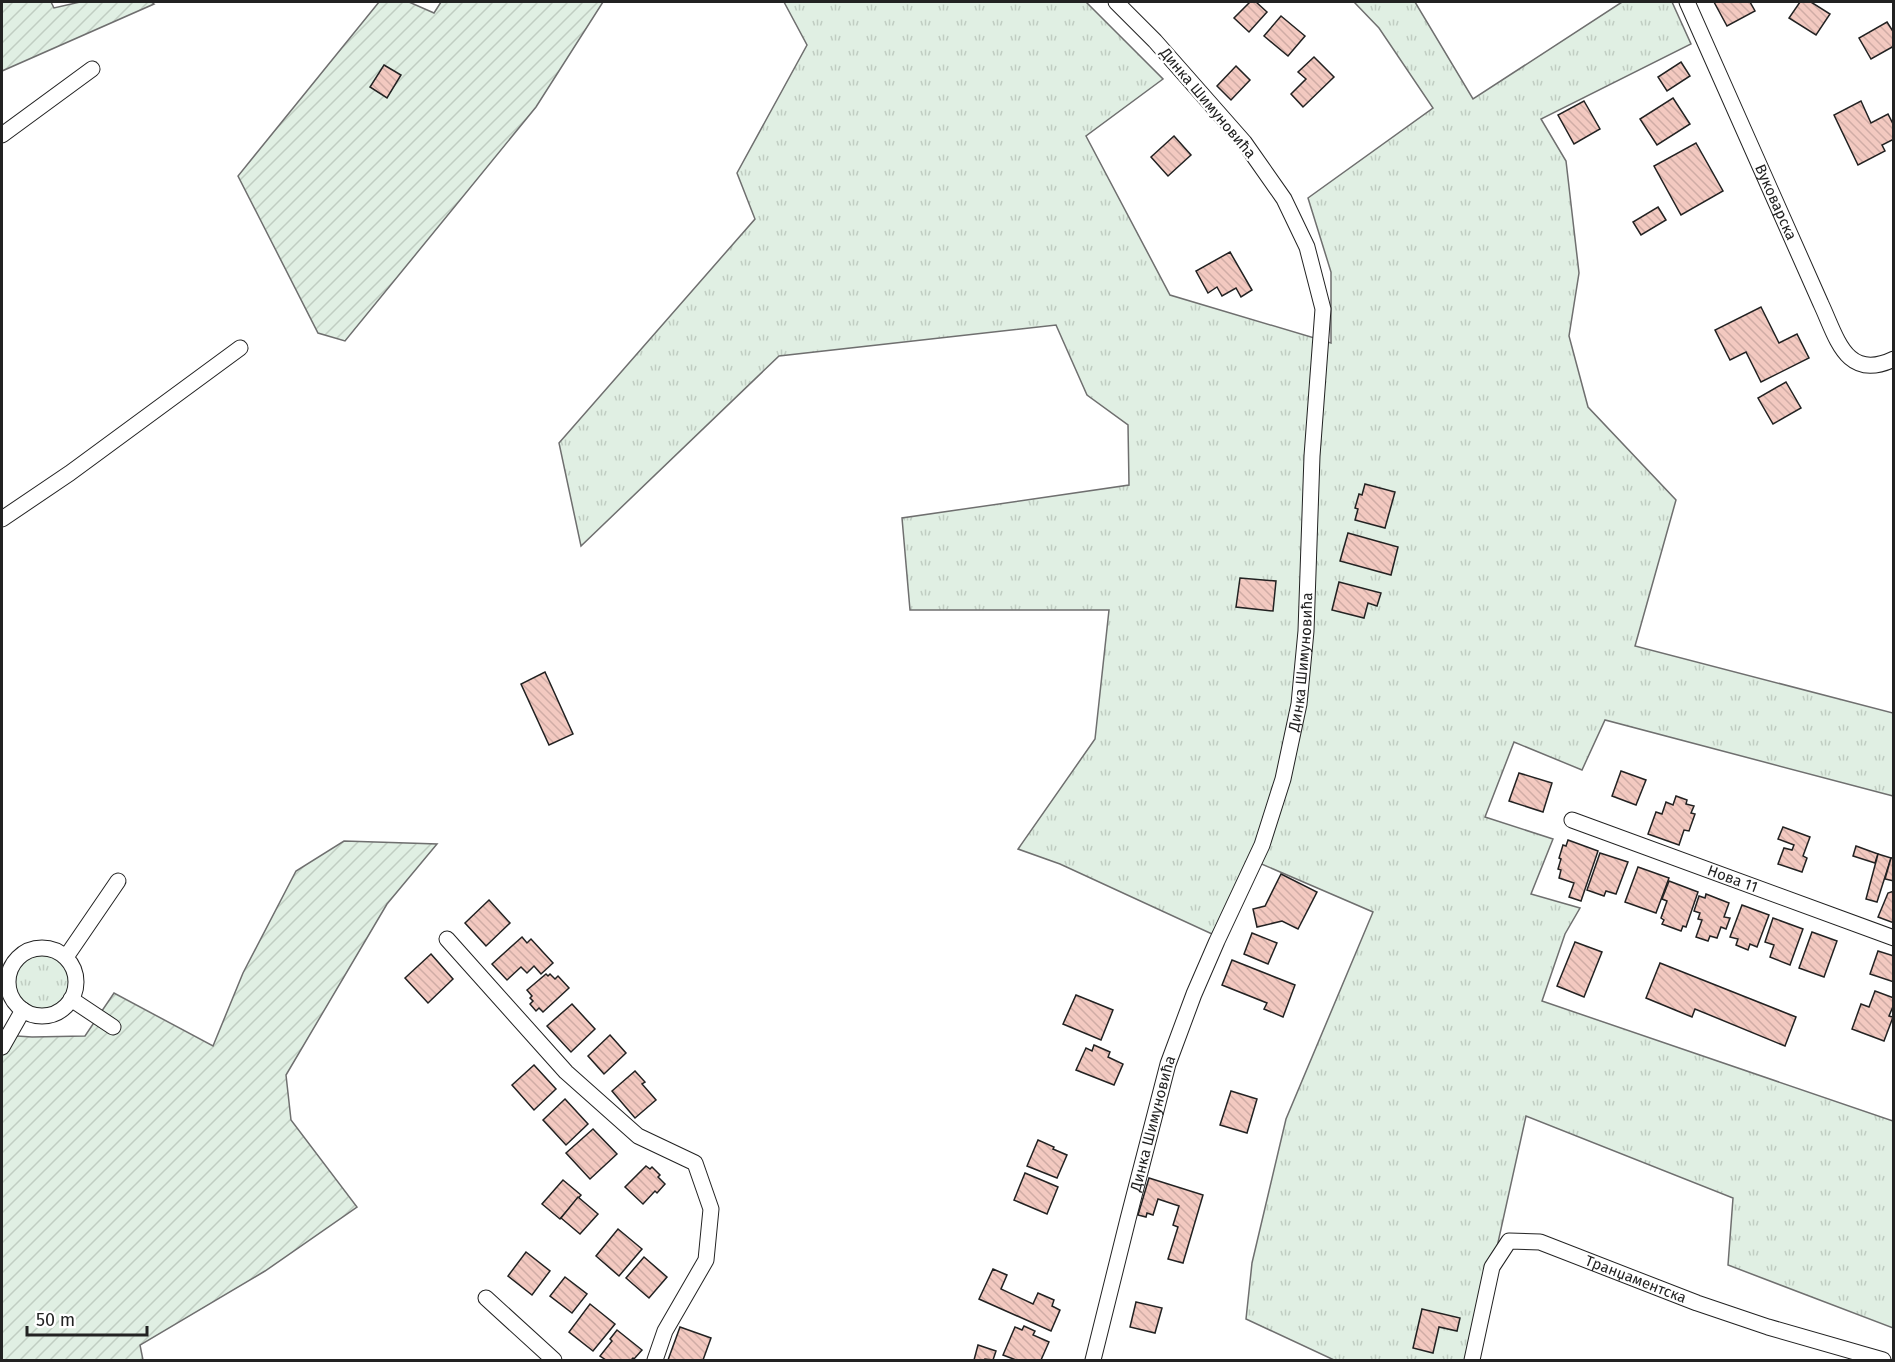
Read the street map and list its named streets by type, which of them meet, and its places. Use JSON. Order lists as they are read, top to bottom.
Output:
{
  "streets": {
    "street": [
      "Динка Шимуновића",
      "Вуковарска",
      "Нова 11",
      "Транџаментска"
    ]
  },
  "scale_bar": "50 m"
}
